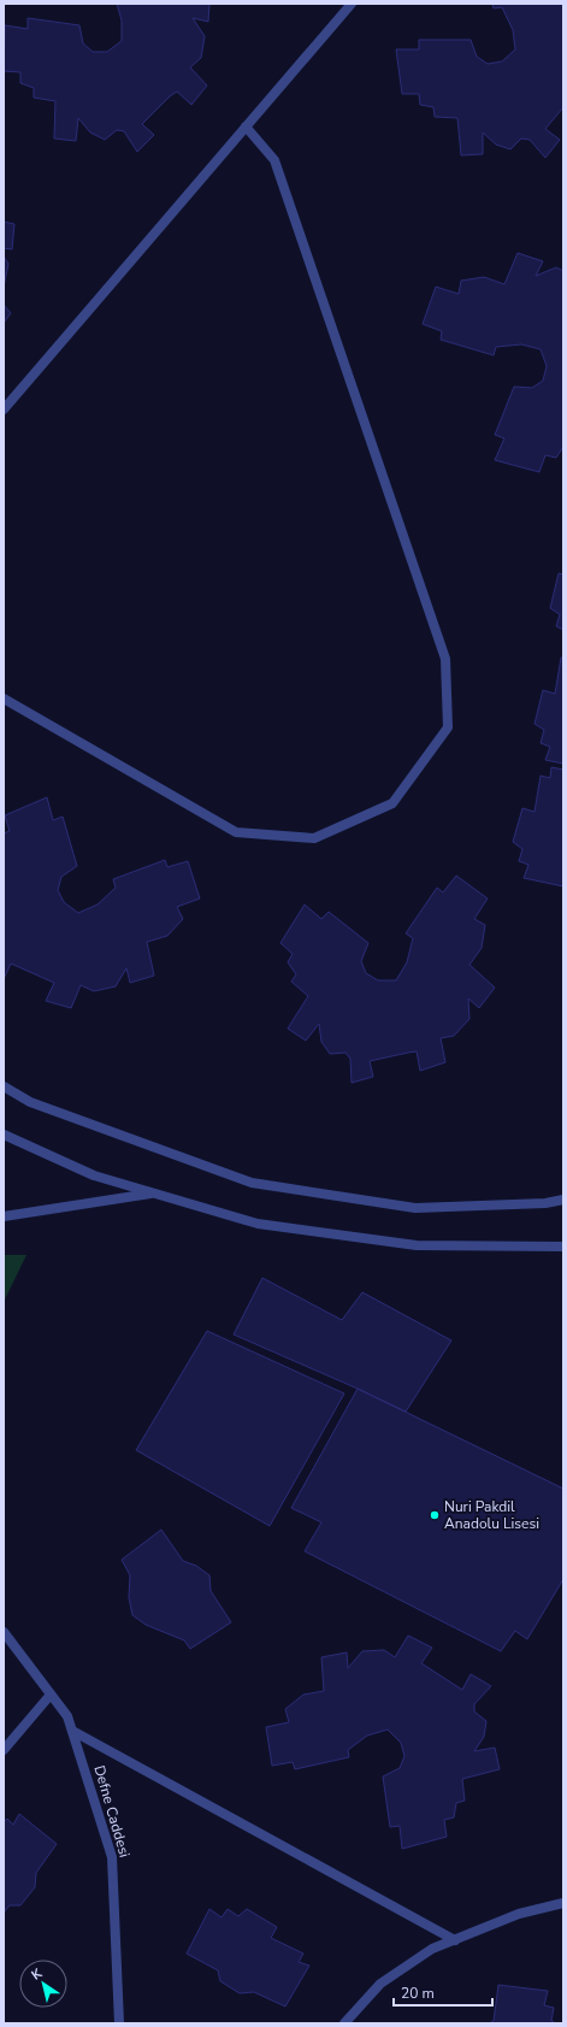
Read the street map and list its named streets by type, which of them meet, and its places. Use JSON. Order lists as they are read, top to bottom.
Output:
{
  "streets": {
    "street": ["Defne Caddesi"]
  },
  "places": ["Nuri Pakdil Anadolu Lisesi"],
  "scale_bar": "20 m",
  "north": "top left"
}
